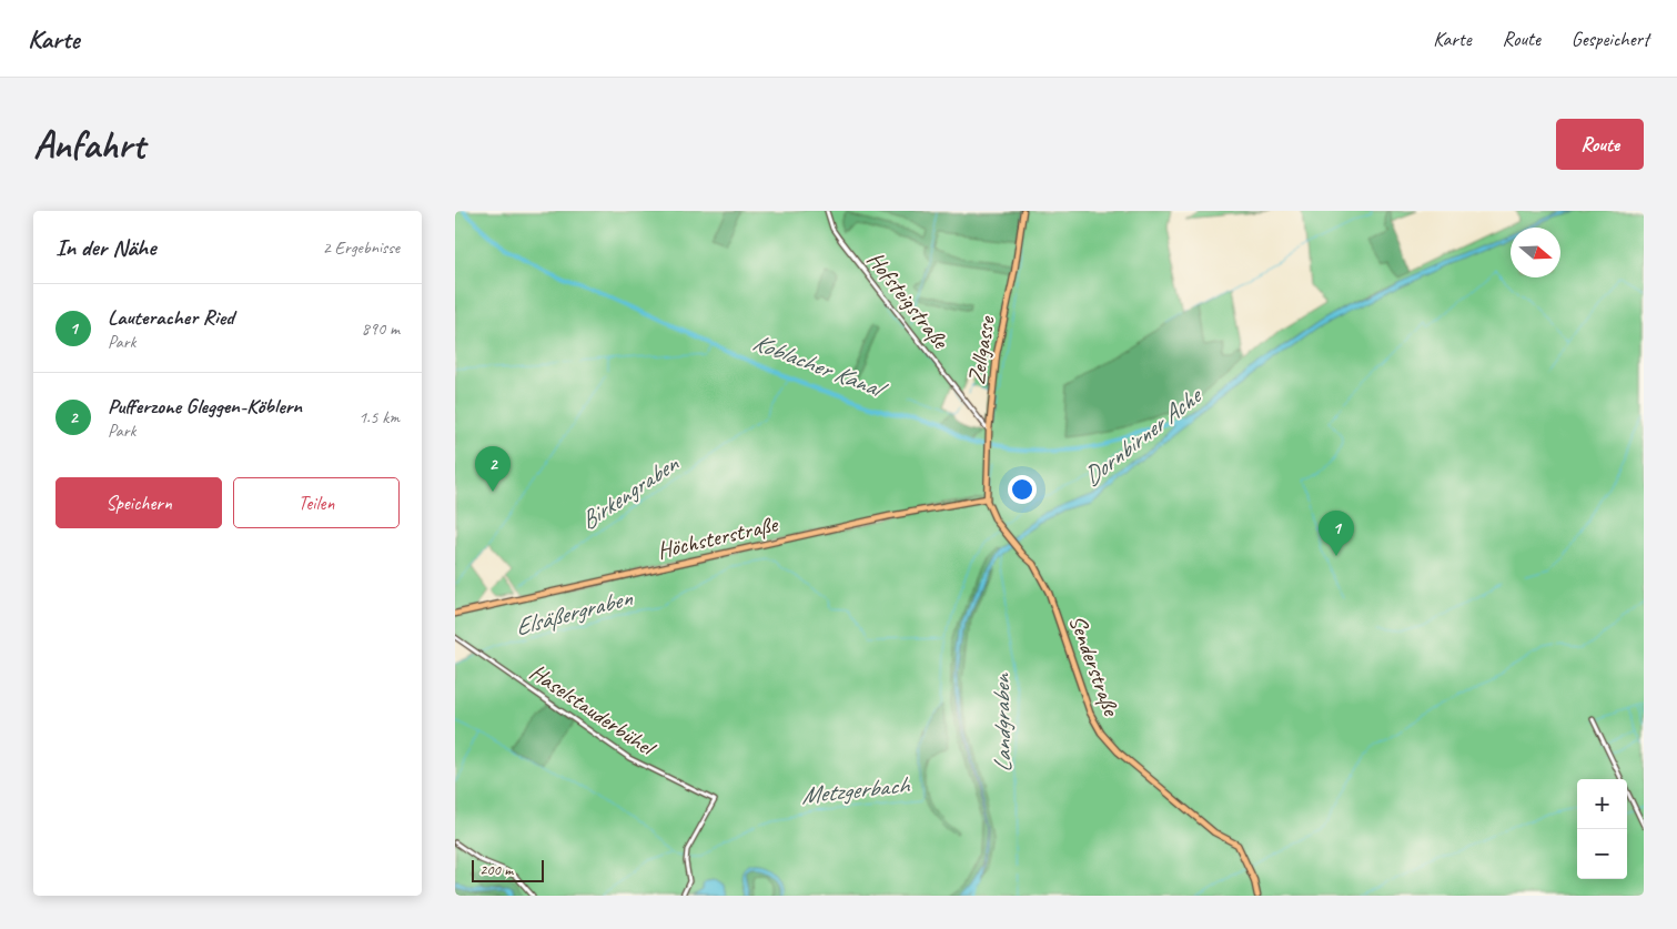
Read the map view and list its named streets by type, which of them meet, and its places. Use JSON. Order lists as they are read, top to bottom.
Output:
{
  "streets": {
    "main road": ["Zellgasse", "Höchsterstraße", "Senderstraße"],
    "street": ["Hofsteigstraße", "Haselstauderbühel"]
  },
  "crossings": [
    ["Hofsteigstraße", "Zellgasse"],
    ["Zellgasse", "Höchsterstraße"],
    ["Zellgasse", "Senderstraße"],
    ["Höchsterstraße", "Senderstraße"]
  ],
  "water": [
    "Koblacher Kanal",
    "Dornbirner Ache",
    "Birkengraben",
    "Elsäßergraben",
    "Landgraben",
    "Metzgerbach"
  ],
  "scale_bar": "200 m",
  "north": "right",
  "page": {
    "header": "Karte",
    "nav": ["Karte", "Route", "Gespeichert"],
    "buttons": [
      "Route",
      ["Speichern", "Teilen"]
    ],
    "title": "Anfahrt",
    "heading": ["In der Nähe", "2 Ergebnisse"],
    "list": [
      {
        "mark": "1",
        "name": "Lauteracher Ried",
        "note": "Park",
        "value": "890 m"
      },
      {
        "mark": "2",
        "name": "Pufferzone Gleggen-Köblern",
        "note": "Park",
        "value": "1.5 km"
      }
    ],
    "pins": ["2", "1"],
    "map_buttons": ["+", "−"],
    "scale": "200 m"
  }
}
